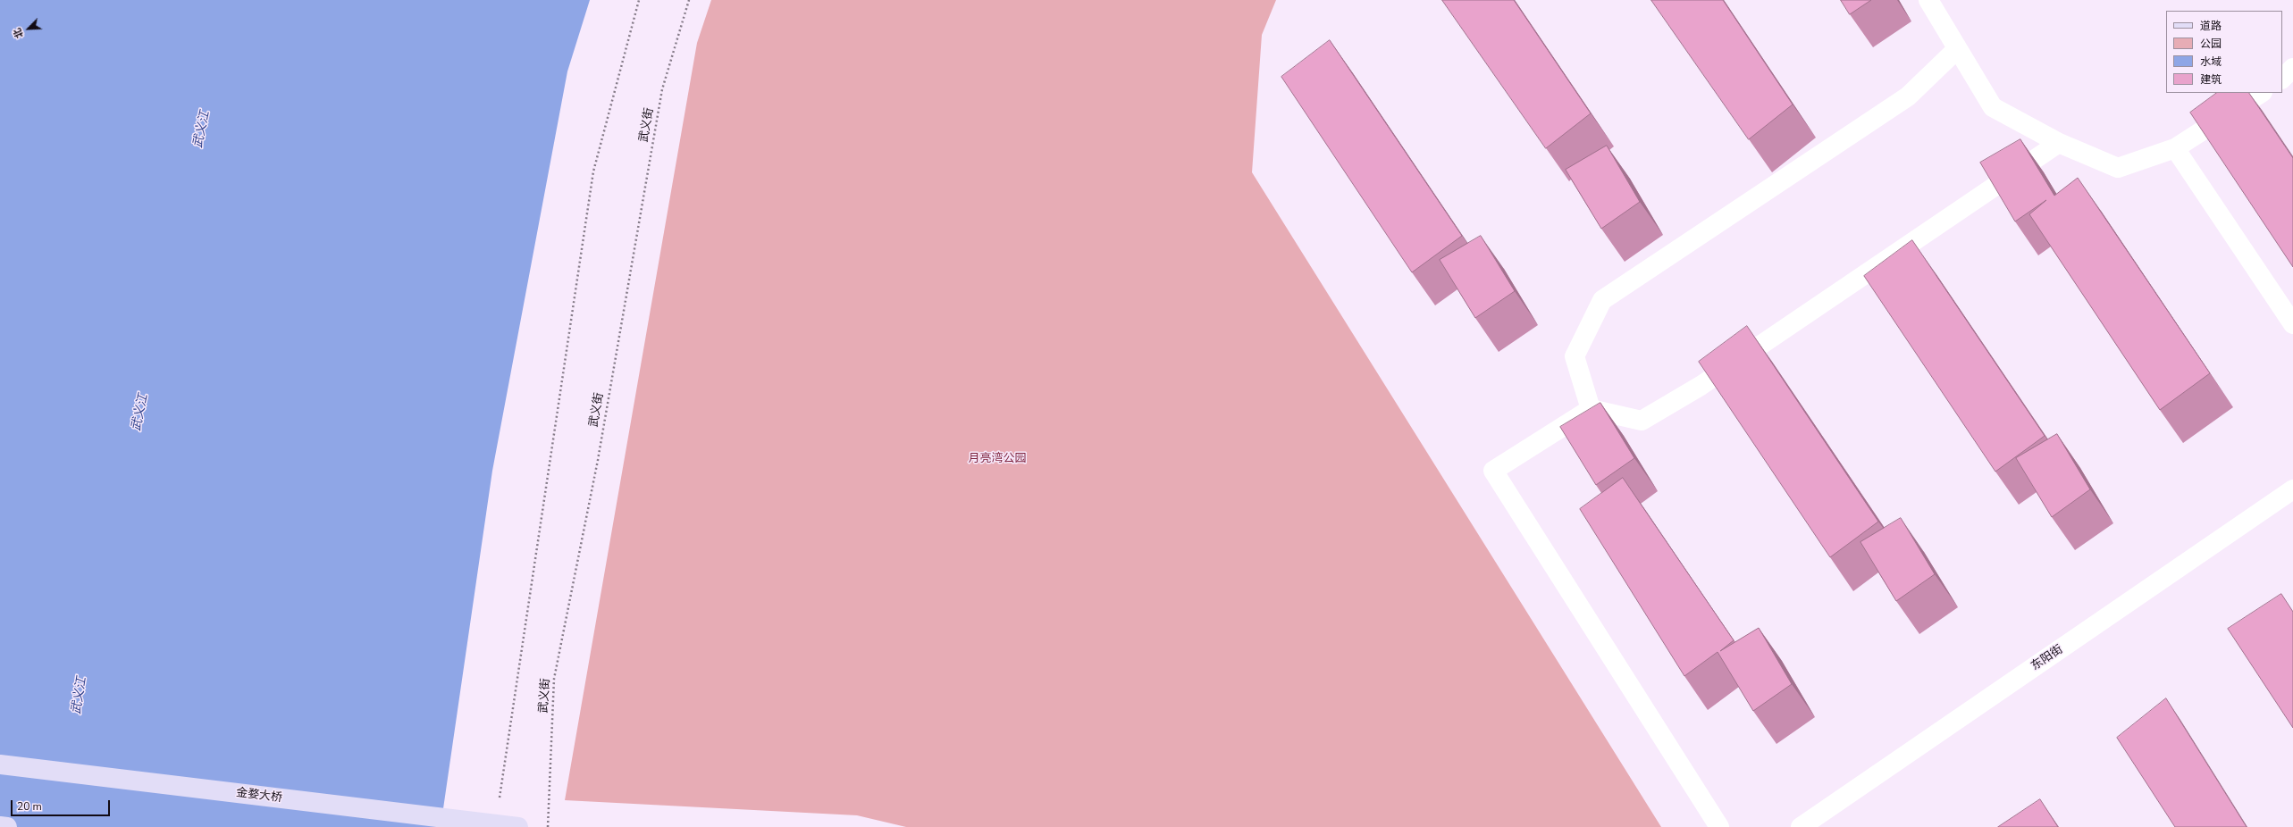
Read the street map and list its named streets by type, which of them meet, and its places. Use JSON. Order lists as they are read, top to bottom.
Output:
{
  "streets": {
    "main road": ["金婺大桥"],
    "street": ["东阳街"],
    "path": ["武义街"]
  },
  "water": ["武义江"],
  "parks": ["月亮湾公园"],
  "legend": [
    "道路",
    "公园",
    "水域",
    "建筑"
  ],
  "scale_bar": "20 m",
  "north": "bottom left"
}
